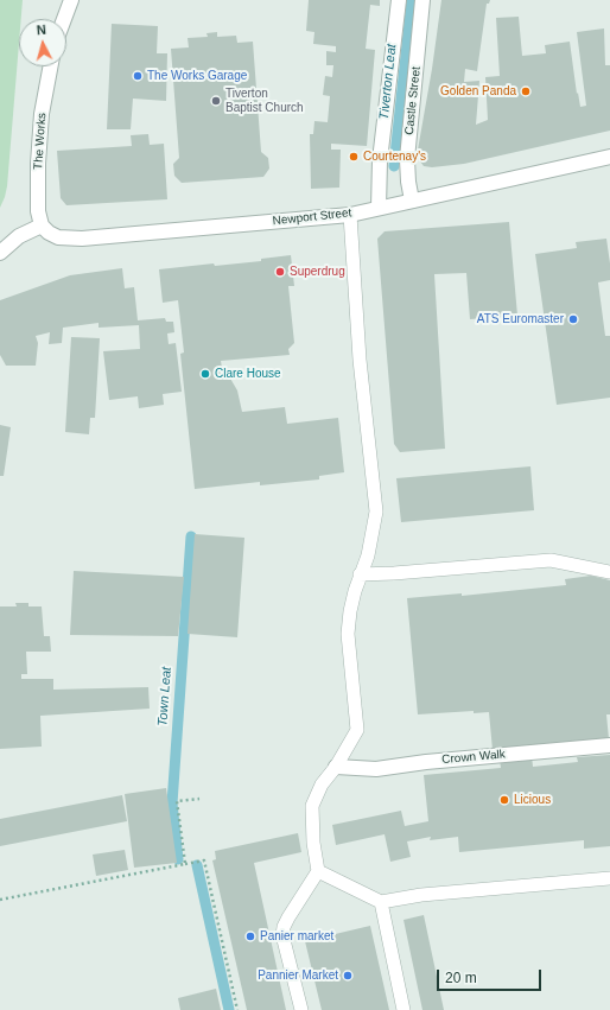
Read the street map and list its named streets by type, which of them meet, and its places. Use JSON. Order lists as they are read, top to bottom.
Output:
{
  "streets": {
    "street": [
      "Castle Street",
      "The Works",
      "Newport Street",
      "Crown Walk"
    ]
  },
  "crossings": [
    ["Castle Street", "Newport Street"],
    ["The Works", "Newport Street"]
  ],
  "water": ["Tiverton Leat", "Town Leat"],
  "places": [
    "The Works Garage",
    "Golden Panda",
    "Tiverton Baptist Church",
    "Courtenay's",
    "Superdrug",
    "ATS Euromaster",
    "Clare House",
    "Licious",
    "Panier market",
    "Pannier Market"
  ],
  "scale_bar": "20 m",
  "north": "top"
}
